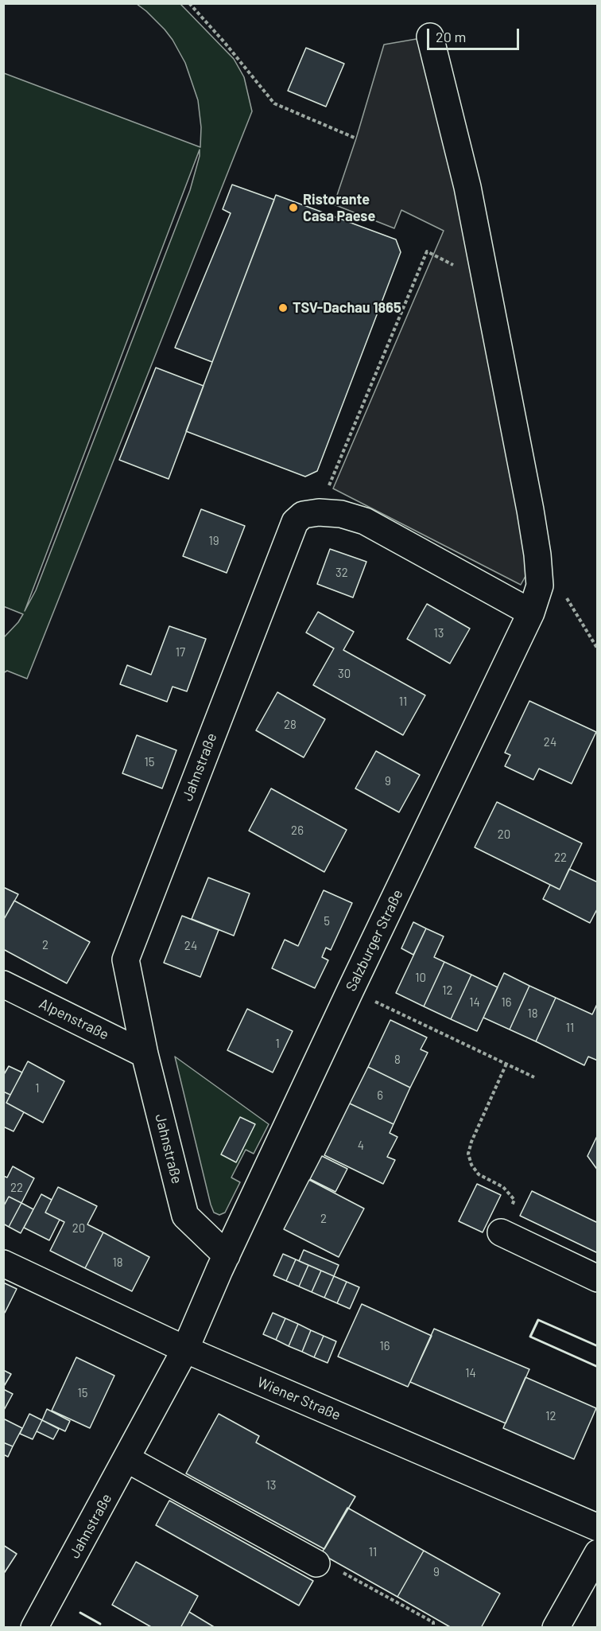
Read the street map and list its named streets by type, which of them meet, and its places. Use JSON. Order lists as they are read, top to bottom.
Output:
{
  "streets": {
    "street": [
      "Jahnstraße",
      "Salzburger Straße",
      "Alpenstraße",
      "Wiener Straße"
    ]
  },
  "crossings": [
    ["Jahnstraße", "Salzburger Straße"],
    ["Jahnstraße", "Alpenstraße"],
    ["Jahnstraße", "Wiener Straße"]
  ],
  "places": ["Ristorante Casa Paese", "TSV-Dachau 1865"],
  "house_numbers": [
    "19",
    "32",
    "13",
    "17",
    "30",
    "11",
    "28",
    "24",
    "15",
    "9",
    "26",
    "20",
    "22",
    "5",
    "2",
    "24",
    "10",
    "12",
    "14",
    "16",
    "18",
    "11",
    "1",
    "8",
    "1",
    "6",
    "4",
    "22",
    "2",
    "20",
    "18",
    "16",
    "14",
    "15",
    "12",
    "13",
    "11",
    "9"
  ],
  "scale_bar": "20 m"
}
